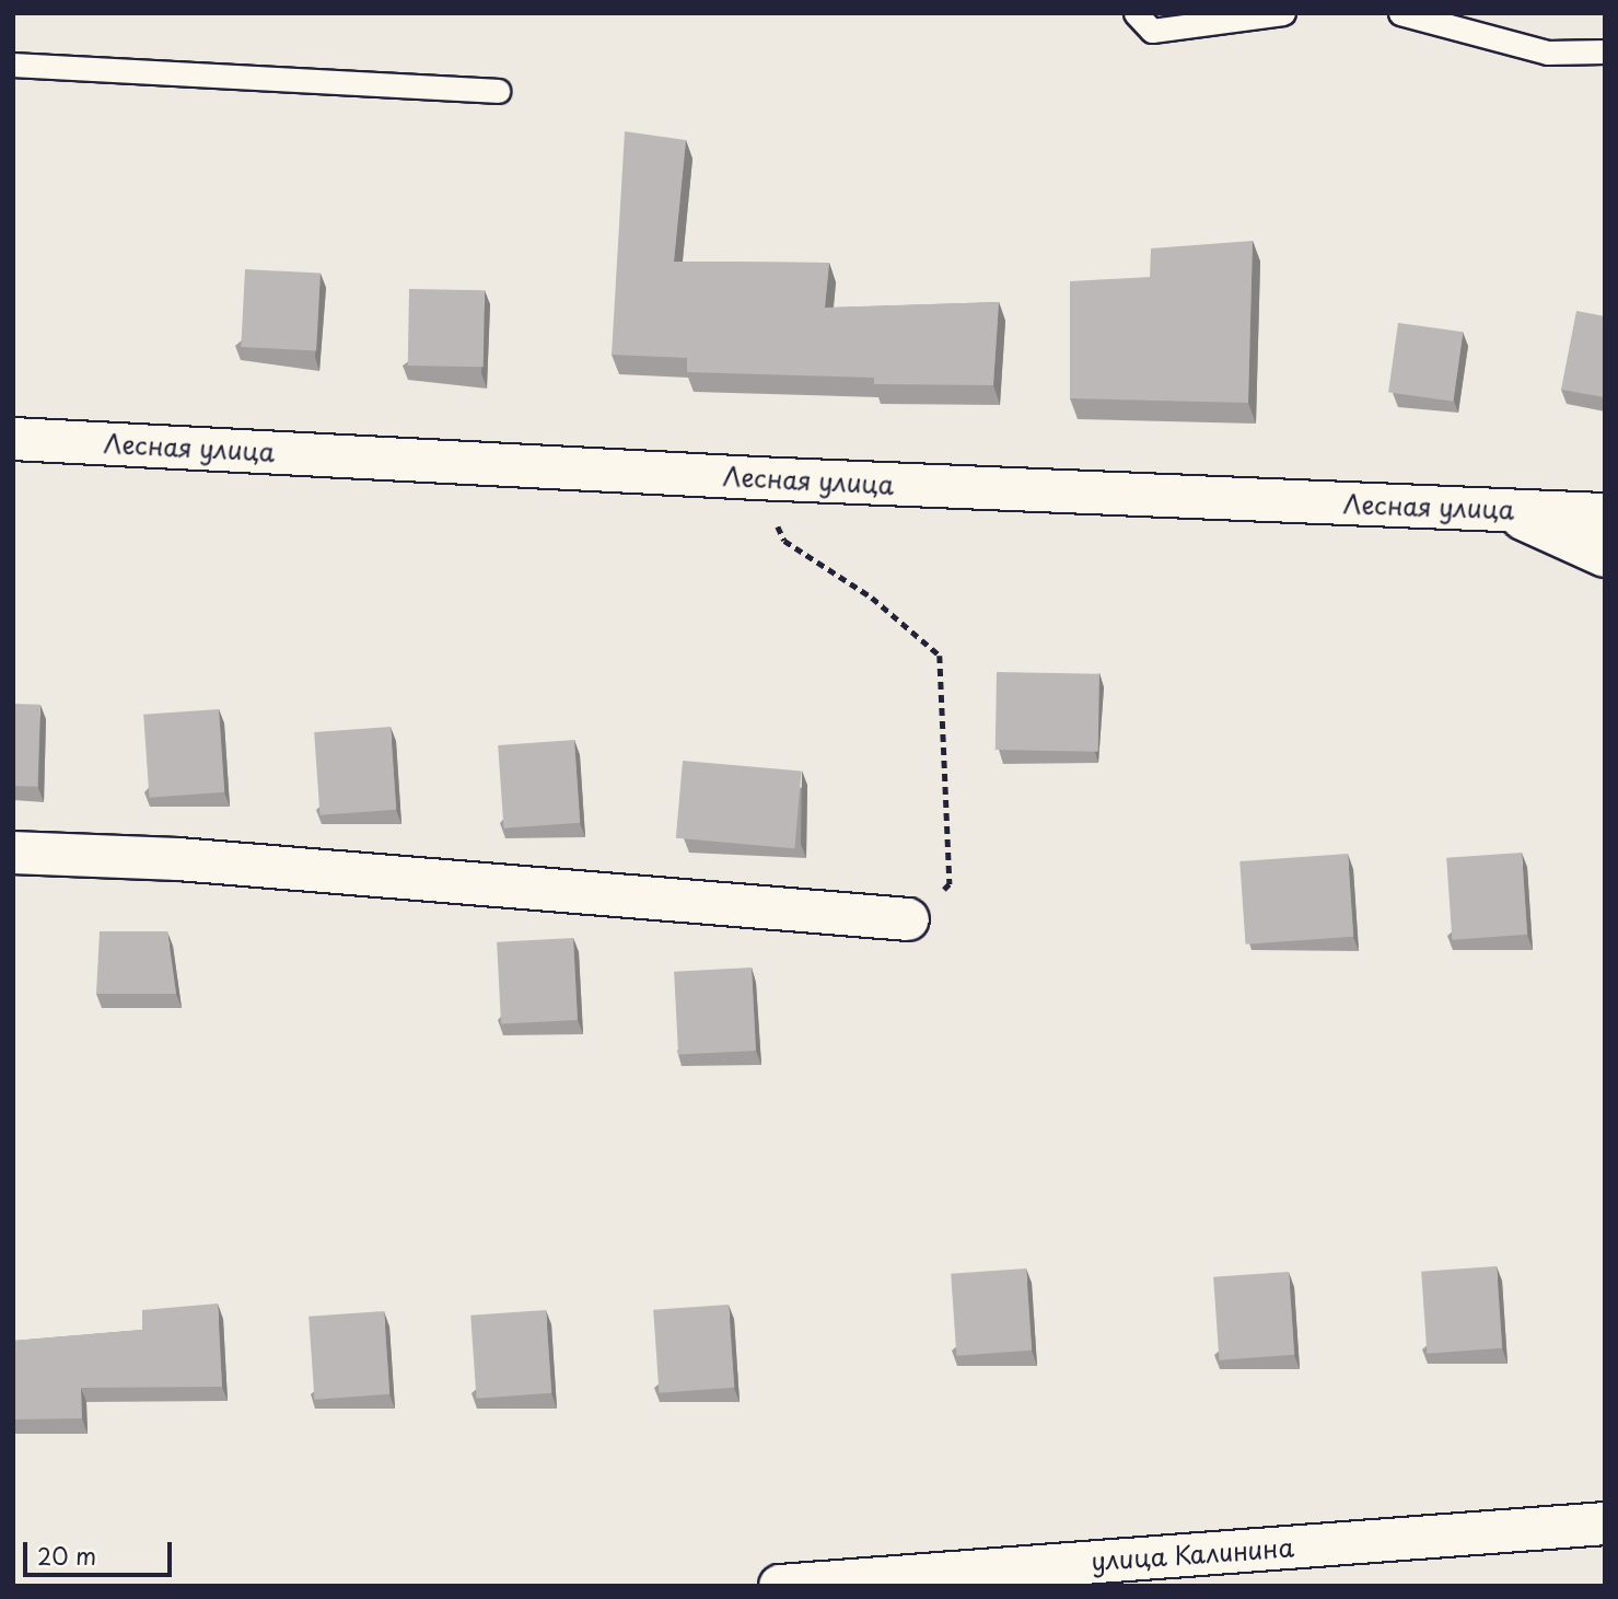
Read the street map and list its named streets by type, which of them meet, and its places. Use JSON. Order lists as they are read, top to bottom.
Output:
{
  "streets": {
    "street": ["Лесная улица", "улица Калинина"]
  },
  "scale_bar": "20 m"
}
